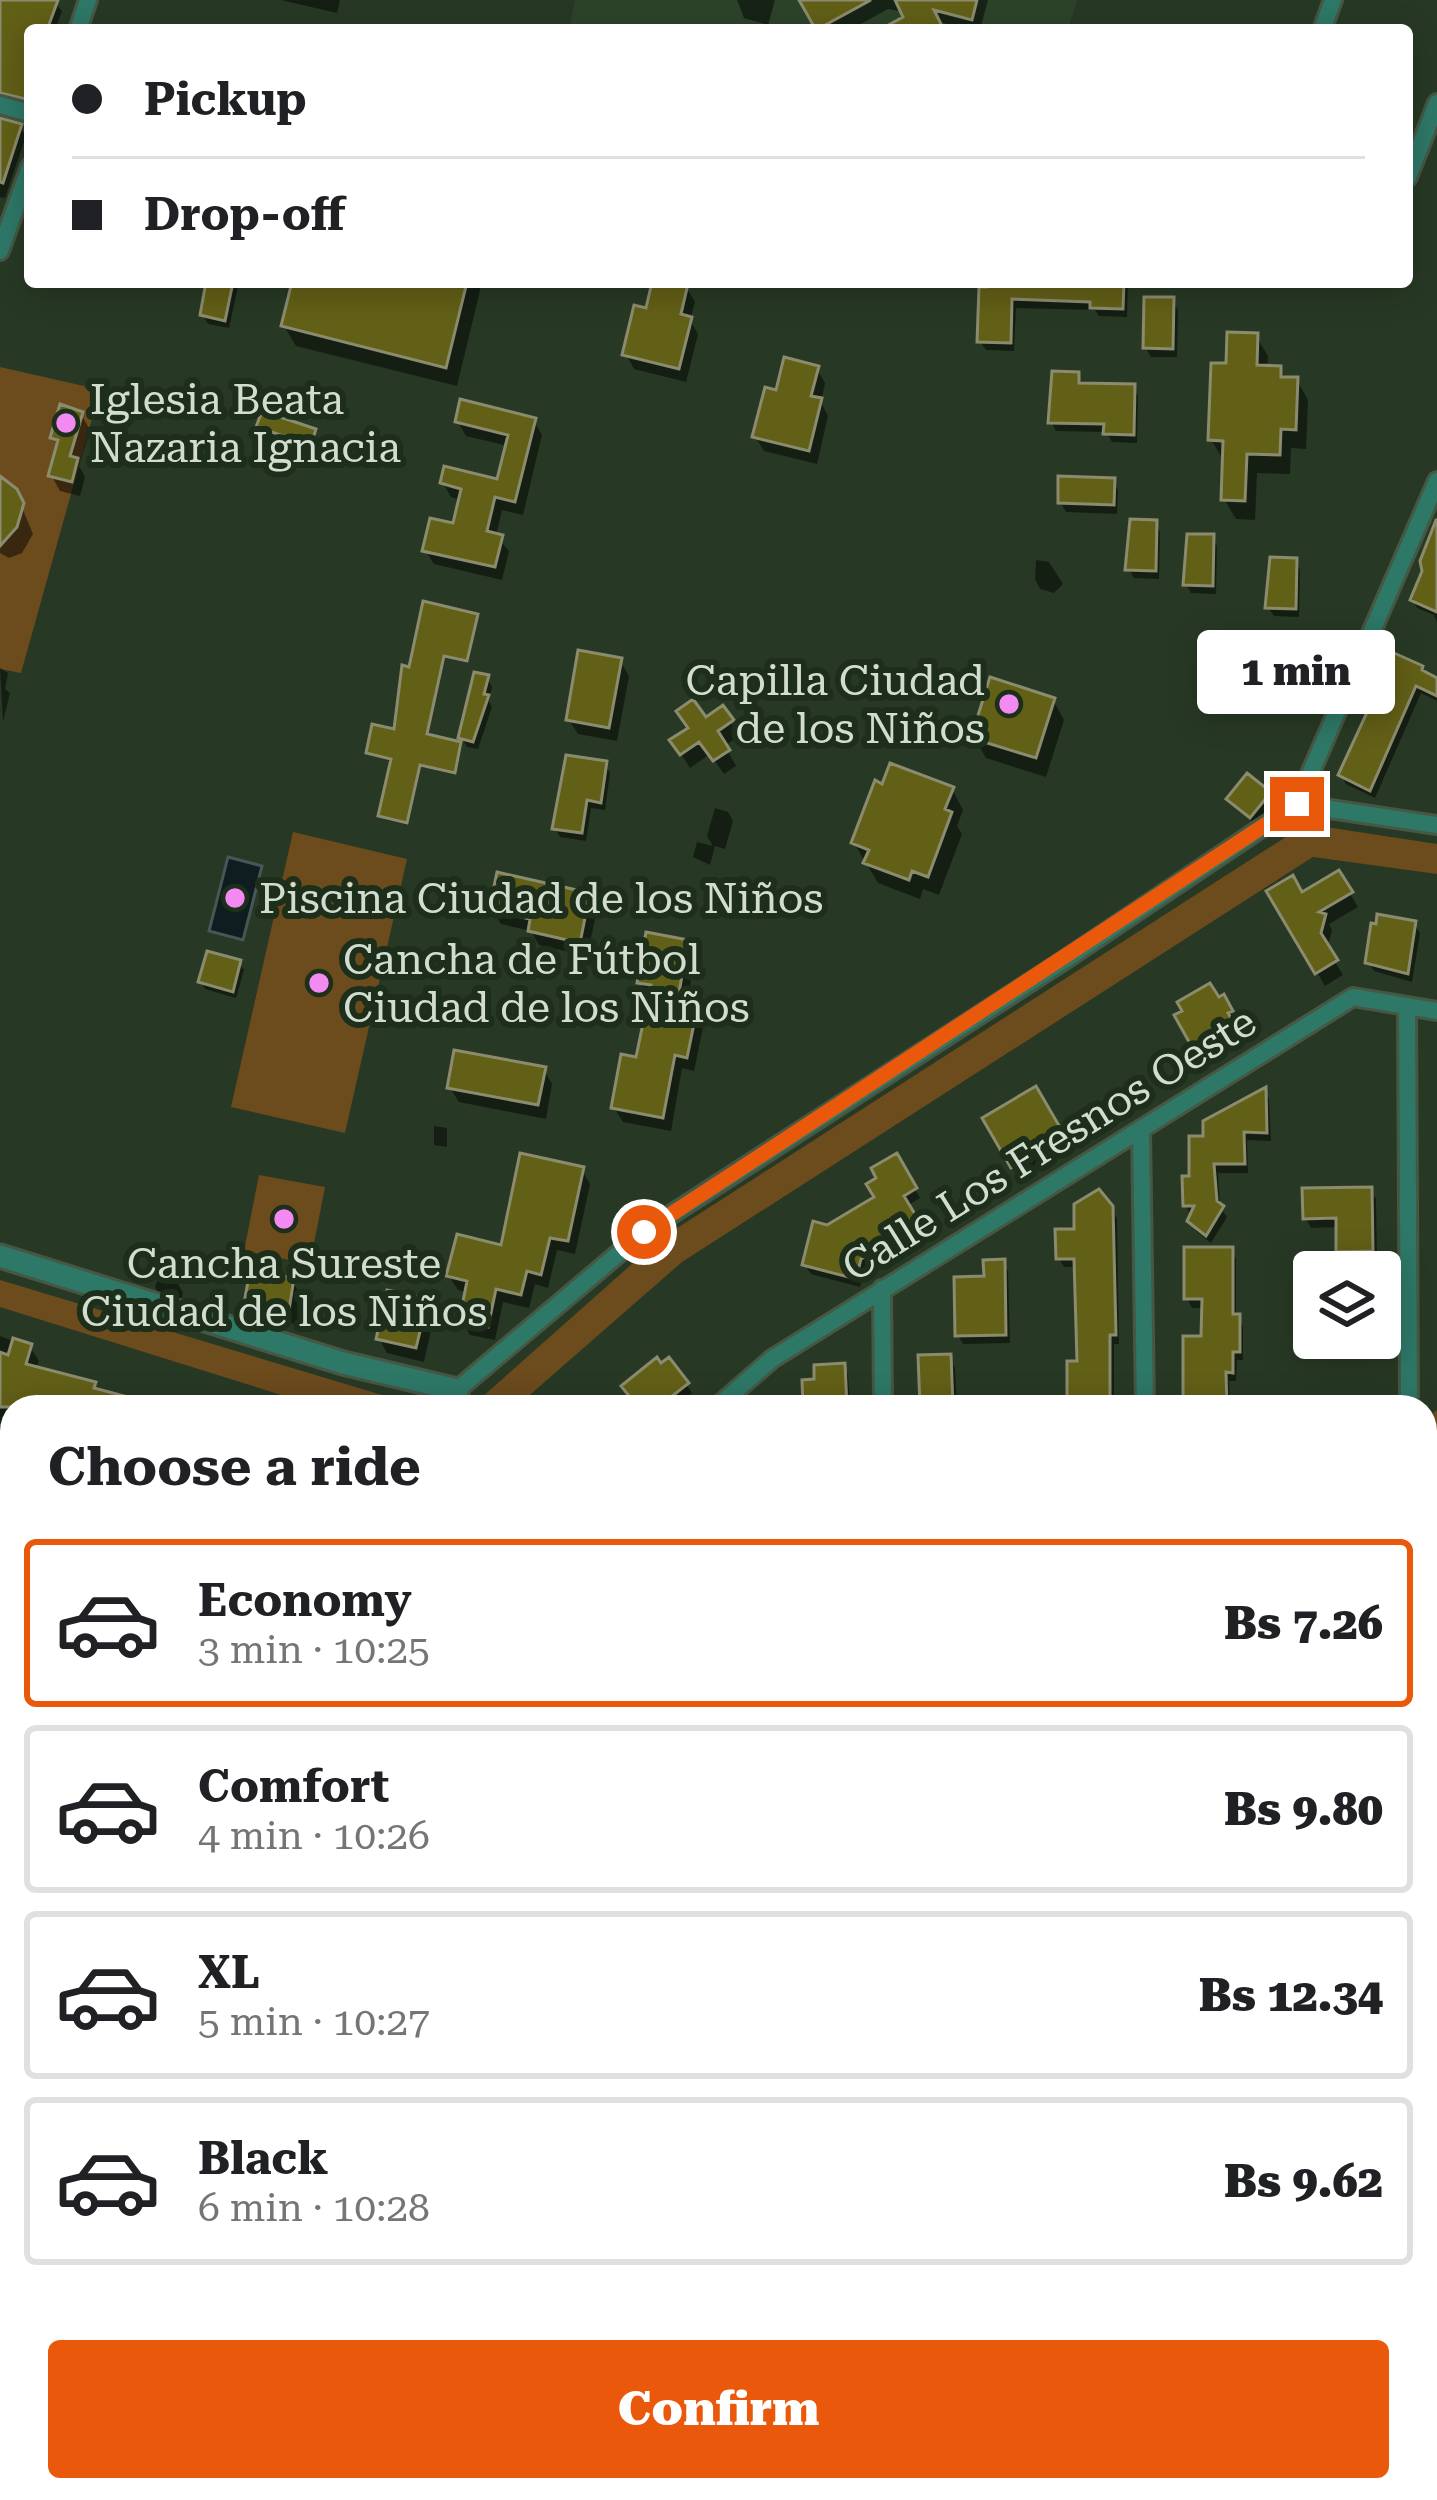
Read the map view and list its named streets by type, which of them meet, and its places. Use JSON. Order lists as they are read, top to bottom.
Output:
{
  "streets": {
    "street": ["Calle Los Fresnos Oeste"]
  },
  "places": [
    "Iglesia Beata Nazaria Ignacia",
    "Capilla Ciudad de los Niños",
    "Piscina Ciudad de los Niños",
    "Cancha de Fútbol Ciudad de los Niños",
    "Cancha Sureste Ciudad de los Niños"
  ],
  "page": {
    "banner": ["Pickup", "Drop-off"],
    "bubble": "1 min",
    "heading": "Choose a ride",
    "list": [
      {
        "name": "Economy",
        "note": "3 min · 10:25",
        "value": "Bs 7.26"
      },
      {
        "name": "Comfort",
        "note": "4 min · 10:26",
        "value": "Bs 9.80"
      },
      {
        "name": "XL",
        "note": "5 min · 10:27",
        "value": "Bs 12.34"
      },
      {
        "name": "Black",
        "note": "6 min · 10:28",
        "value": "Bs 9.62"
      }
    ],
    "buttons": "Confirm"
  }
}
